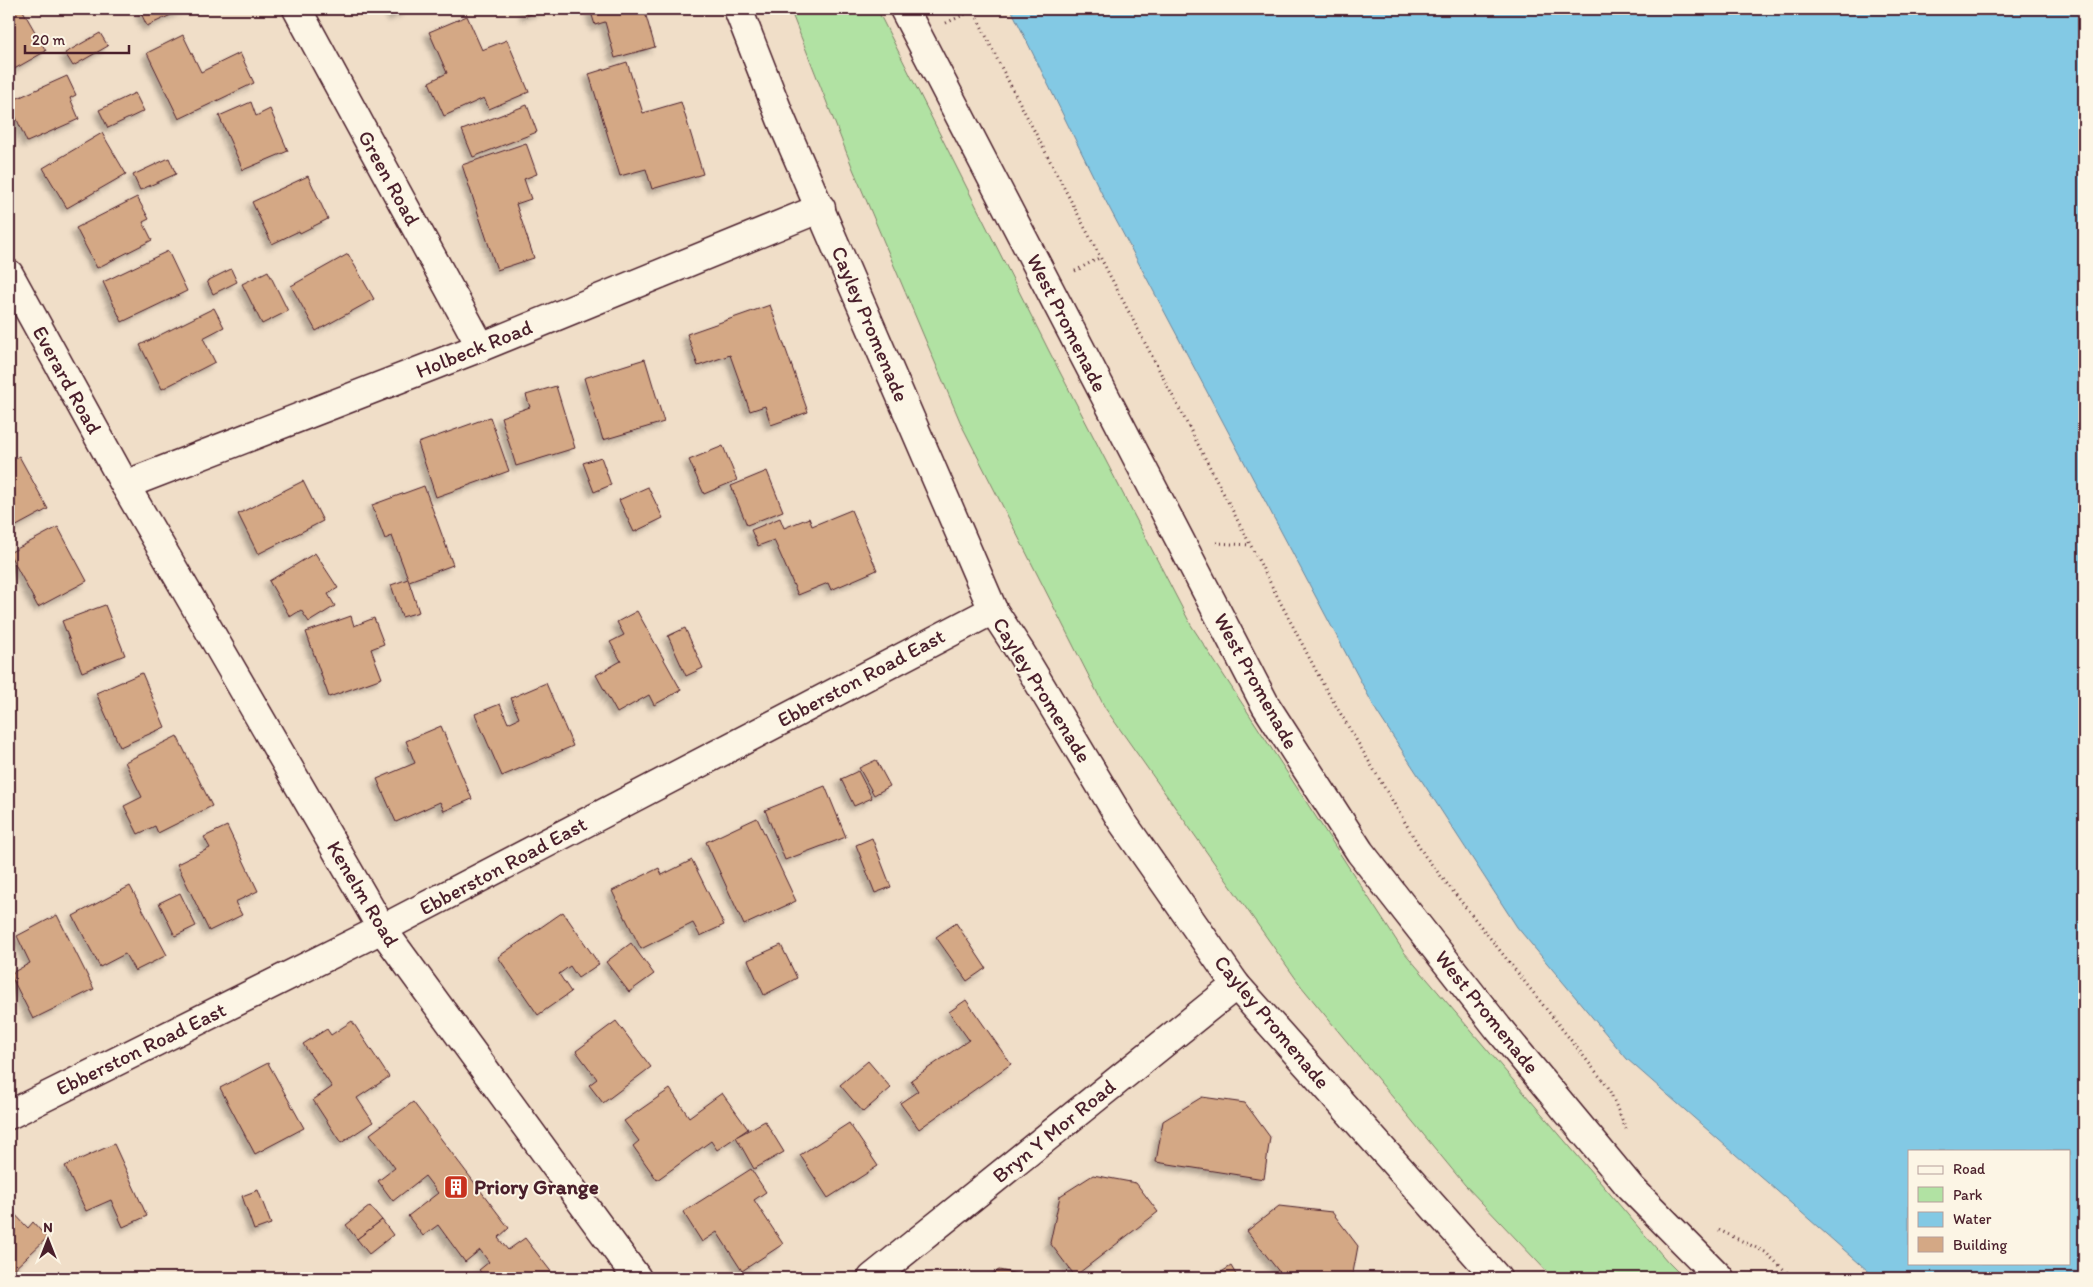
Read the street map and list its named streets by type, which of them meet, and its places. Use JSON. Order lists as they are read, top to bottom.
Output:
{
  "streets": {
    "street": [
      "Green Road",
      "West Promenade",
      "Cayley Promenade",
      "Holbeck Road",
      "Everard Road",
      "Ebberston Road East",
      "Kenelm Road",
      "Bryn Y Mor Road"
    ]
  },
  "crossings": [
    ["Green Road", "Holbeck Road"],
    ["Cayley Promenade", "Holbeck Road"],
    ["Cayley Promenade", "Ebberston Road East"],
    ["Cayley Promenade", "Bryn Y Mor Road"],
    ["Holbeck Road", "Everard Road"],
    ["Holbeck Road", "Kenelm Road"],
    ["Everard Road", "Kenelm Road"],
    ["Ebberston Road East", "Kenelm Road"]
  ],
  "places": {
    "building": ["Priory Grange"]
  },
  "legend": [
    "Road",
    "Park",
    "Water",
    "Building"
  ],
  "scale_bar": "20 m",
  "north": "top"
}
